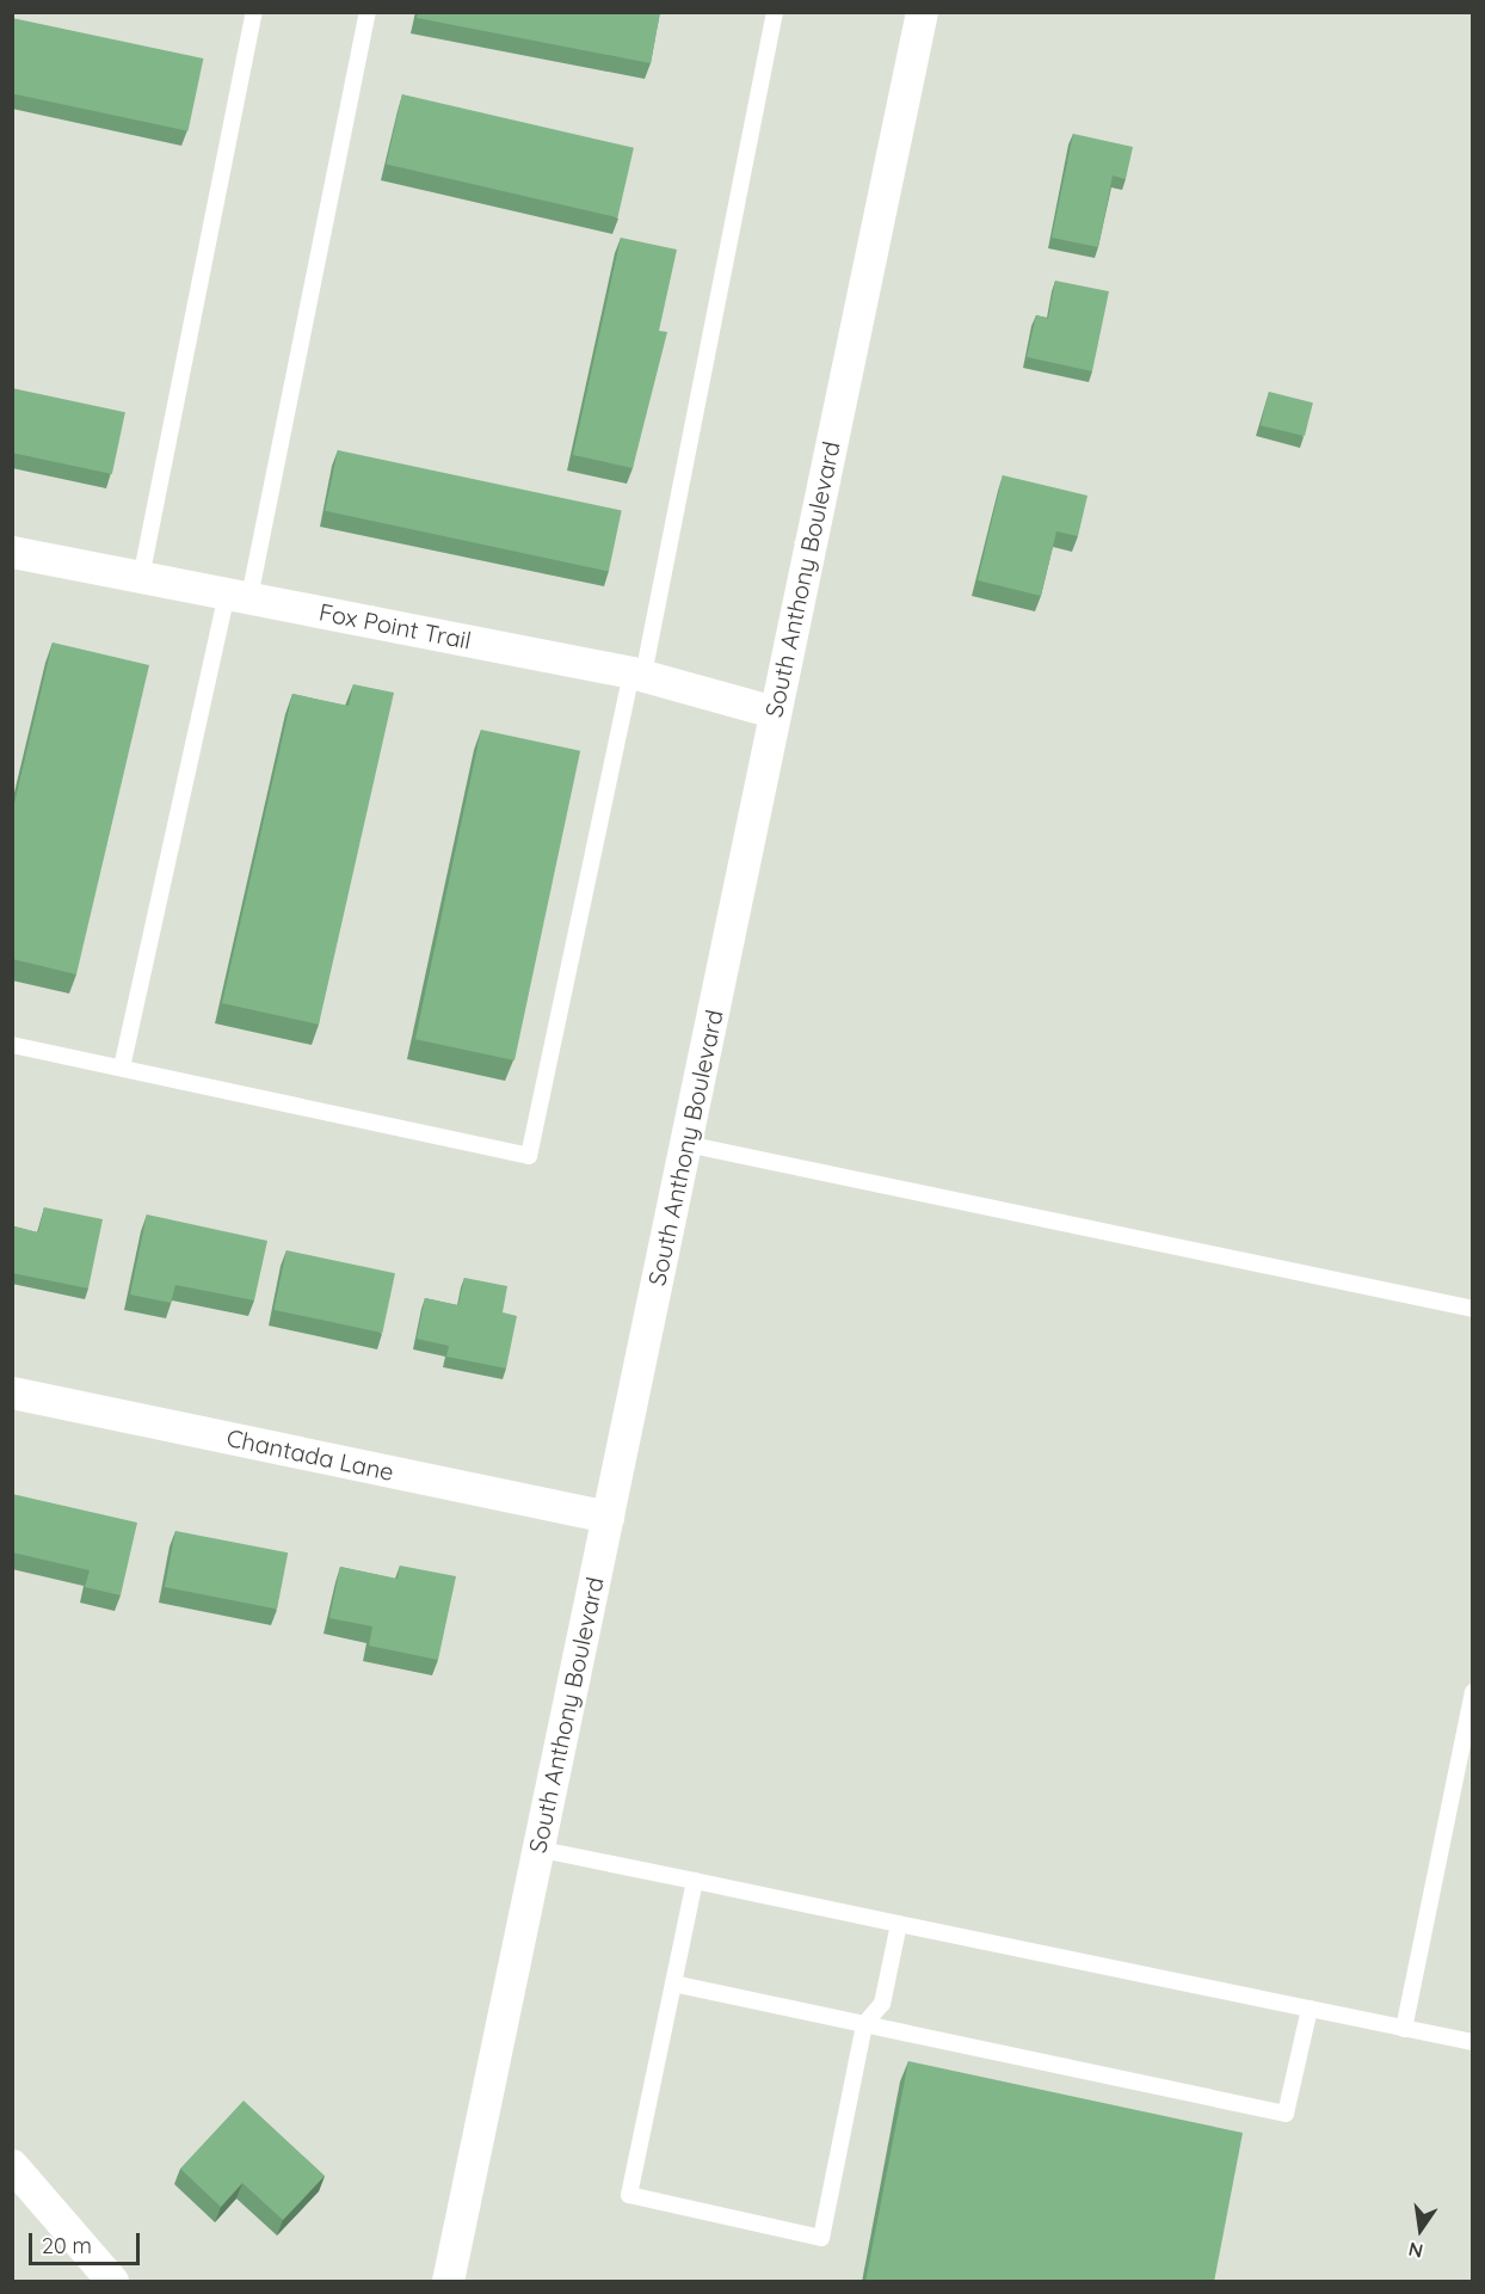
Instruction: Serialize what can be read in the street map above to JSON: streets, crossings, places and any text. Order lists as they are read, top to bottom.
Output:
{
  "streets": {
    "street": ["South Anthony Boulevard", "Fox Point Trail", "Chantada Lane"]
  },
  "crossings": [
    ["South Anthony Boulevard", "Fox Point Trail"],
    ["South Anthony Boulevard", "Chantada Lane"]
  ],
  "scale_bar": "20 m",
  "north": "bottom"
}
